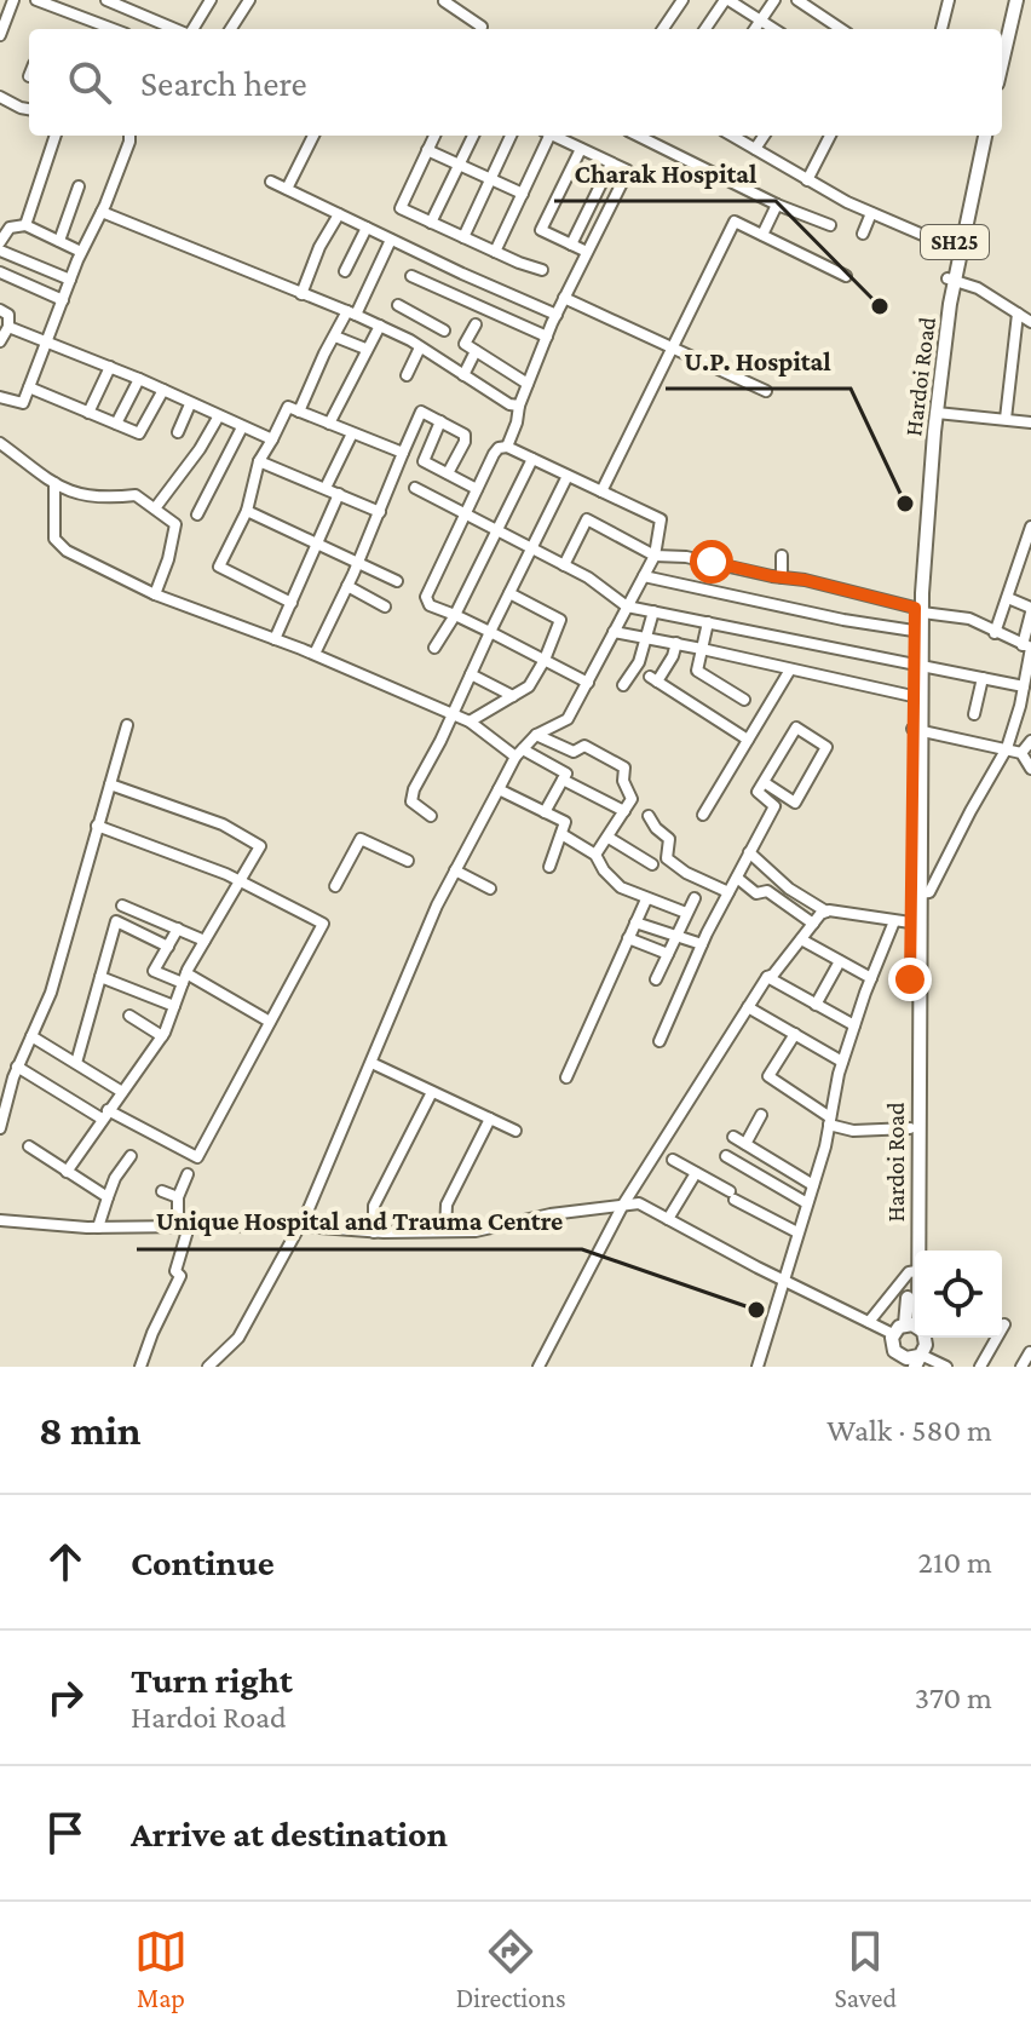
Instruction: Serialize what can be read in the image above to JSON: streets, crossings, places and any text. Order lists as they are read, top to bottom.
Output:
{
  "streets": {
    "main road": ["SH25", "Hardoi Road"]
  },
  "crossings": [
    ["SH25", "Hardoi Road"]
  ],
  "places": ["Charak Hospital", "U.P. Hospital", "Unique Hospital and Trauma Centre"],
  "page": {
    "search": "Search here",
    "heading": ["8 min", "Walk · 580 m"],
    "list": [
      ["Continue", "210 m"],
      ["Turn right", "Hardoi Road", "370 m"],
      "Arrive at destination"
    ],
    "nav": ["Map", "Directions", "Saved"]
  }
}
